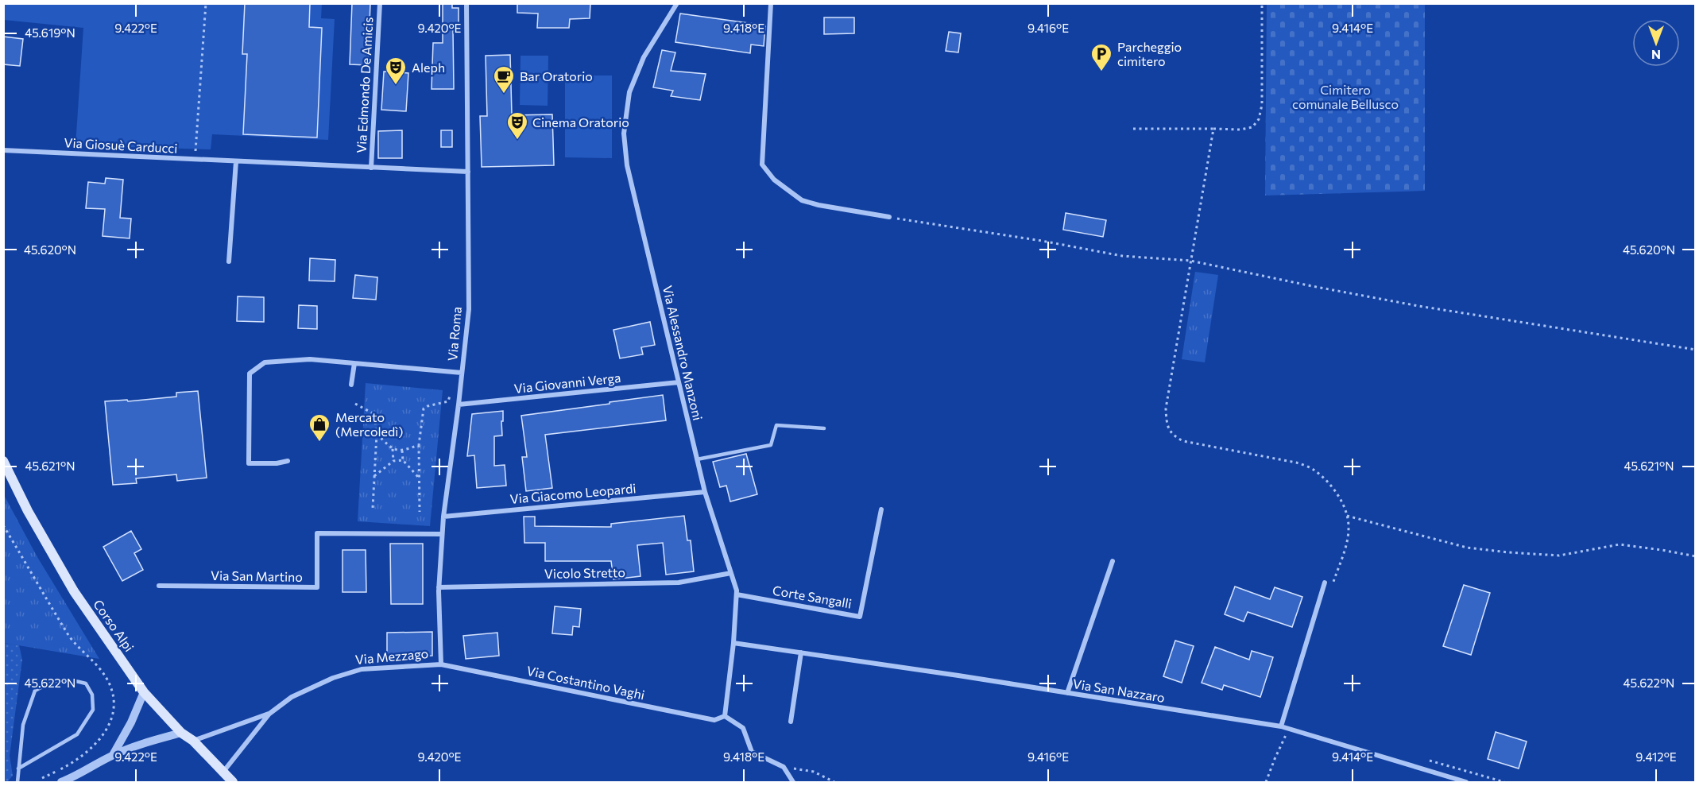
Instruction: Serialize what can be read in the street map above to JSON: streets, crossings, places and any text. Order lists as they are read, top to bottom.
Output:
{
  "streets": {
    "main road": ["Corso Alpi"],
    "street": [
      "Via Edmondo De Amicis",
      "Via Giosuè Carducci",
      "Via Roma",
      "Via Alessandro Manzoni",
      "Via Giovanni Verga",
      "Via Giacomo Leopardi",
      "Vicolo Stretto",
      "Via San Martino",
      "Corte Sangalli",
      "Via Mezzago",
      "Via Costantino Vaghi",
      "Via San Nazzaro"
    ]
  },
  "crossings": [
    ["Via Edmondo De Amicis", "Via Giosuè Carducci"],
    ["Via Giosuè Carducci", "Via Roma"],
    ["Via Roma", "Via Giovanni Verga"],
    ["Via Roma", "Via Giacomo Leopardi"],
    ["Via Roma", "Vicolo Stretto"],
    ["Via Roma", "Via San Martino"],
    ["Via Roma", "Via Mezzago"],
    ["Via Roma", "Via Costantino Vaghi"],
    ["Via Alessandro Manzoni", "Via Giovanni Verga"],
    ["Via Alessandro Manzoni", "Via Giacomo Leopardi"],
    ["Via Alessandro Manzoni", "Vicolo Stretto"],
    ["Via Alessandro Manzoni", "Corte Sangalli"],
    ["Via Alessandro Manzoni", "Via Costantino Vaghi"],
    ["Via Alessandro Manzoni", "Via San Nazzaro"],
    ["Corso Alpi", "Via Mezzago"],
    ["Via Mezzago", "Via Costantino Vaghi"]
  ],
  "parks": ["Cimitero comunale Bellusco"],
  "places": {
    "parking": ["Parcheggio cimitero"],
    "theatre": ["Aleph", "Cinema Oratorio"],
    "cafe": ["Bar Oratorio"],
    "shop": ["Mercato (Mercoledì)"]
  },
  "north": "bottom",
  "coordinates": [
    "9.422°E",
    "9.420°E",
    "9.418°E",
    "9.416°E",
    "9.414°E",
    "45.619°N",
    "45.620°N",
    "45.621°N",
    "45.622°N",
    "9.412°E"
  ]
}
